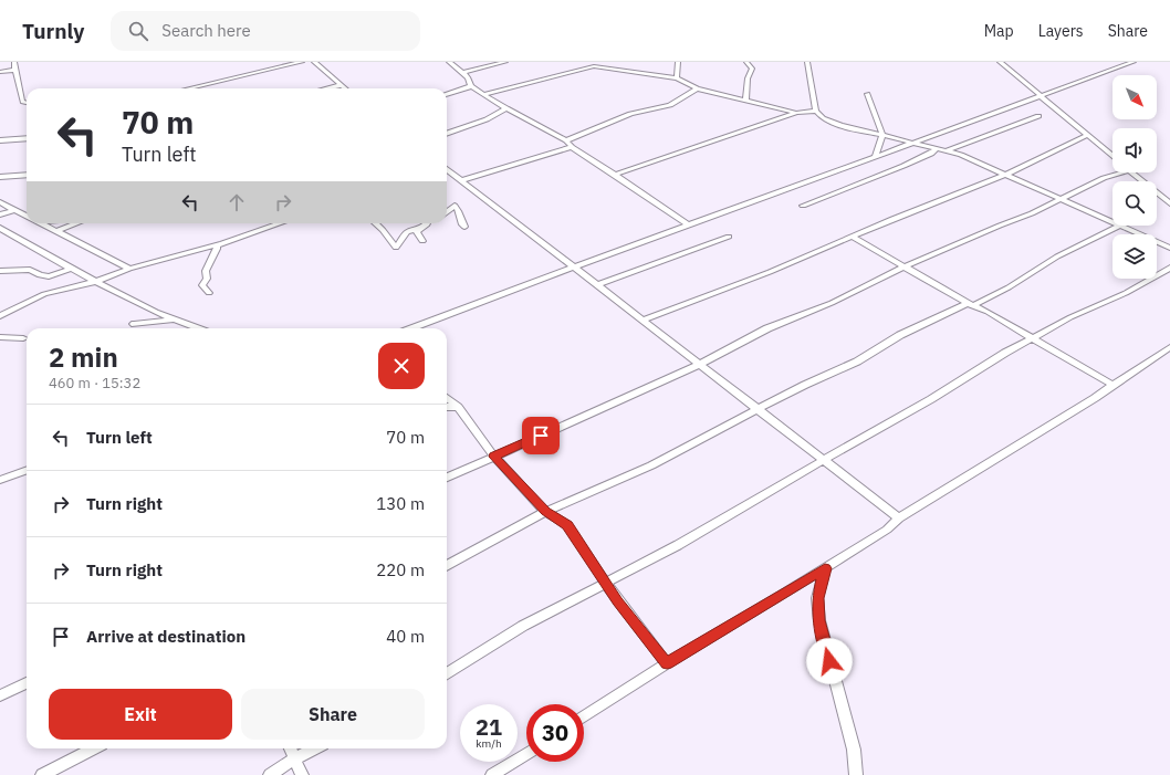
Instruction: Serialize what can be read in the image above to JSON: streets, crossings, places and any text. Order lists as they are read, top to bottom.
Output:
{
  "north": "bottom right",
  "page": {
    "header": "Turnly",
    "search": "Search here",
    "nav": ["Map", "Layers", "Share"],
    "turn": ["70 m", "Turn left"],
    "heading": ["2 min", "460 m · 15:32"],
    "list": [
      {
        "name": "Turn left",
        "value": "70 m"
      },
      {
        "name": "Turn right",
        "value": "130 m"
      },
      {
        "name": "Turn right",
        "value": "220 m"
      },
      {
        "name": "Arrive at destination",
        "value": "40 m"
      }
    ],
    "buttons": ["Exit", "Share"],
    "speed": "21 km/h",
    "limit": "30"
  }
}
